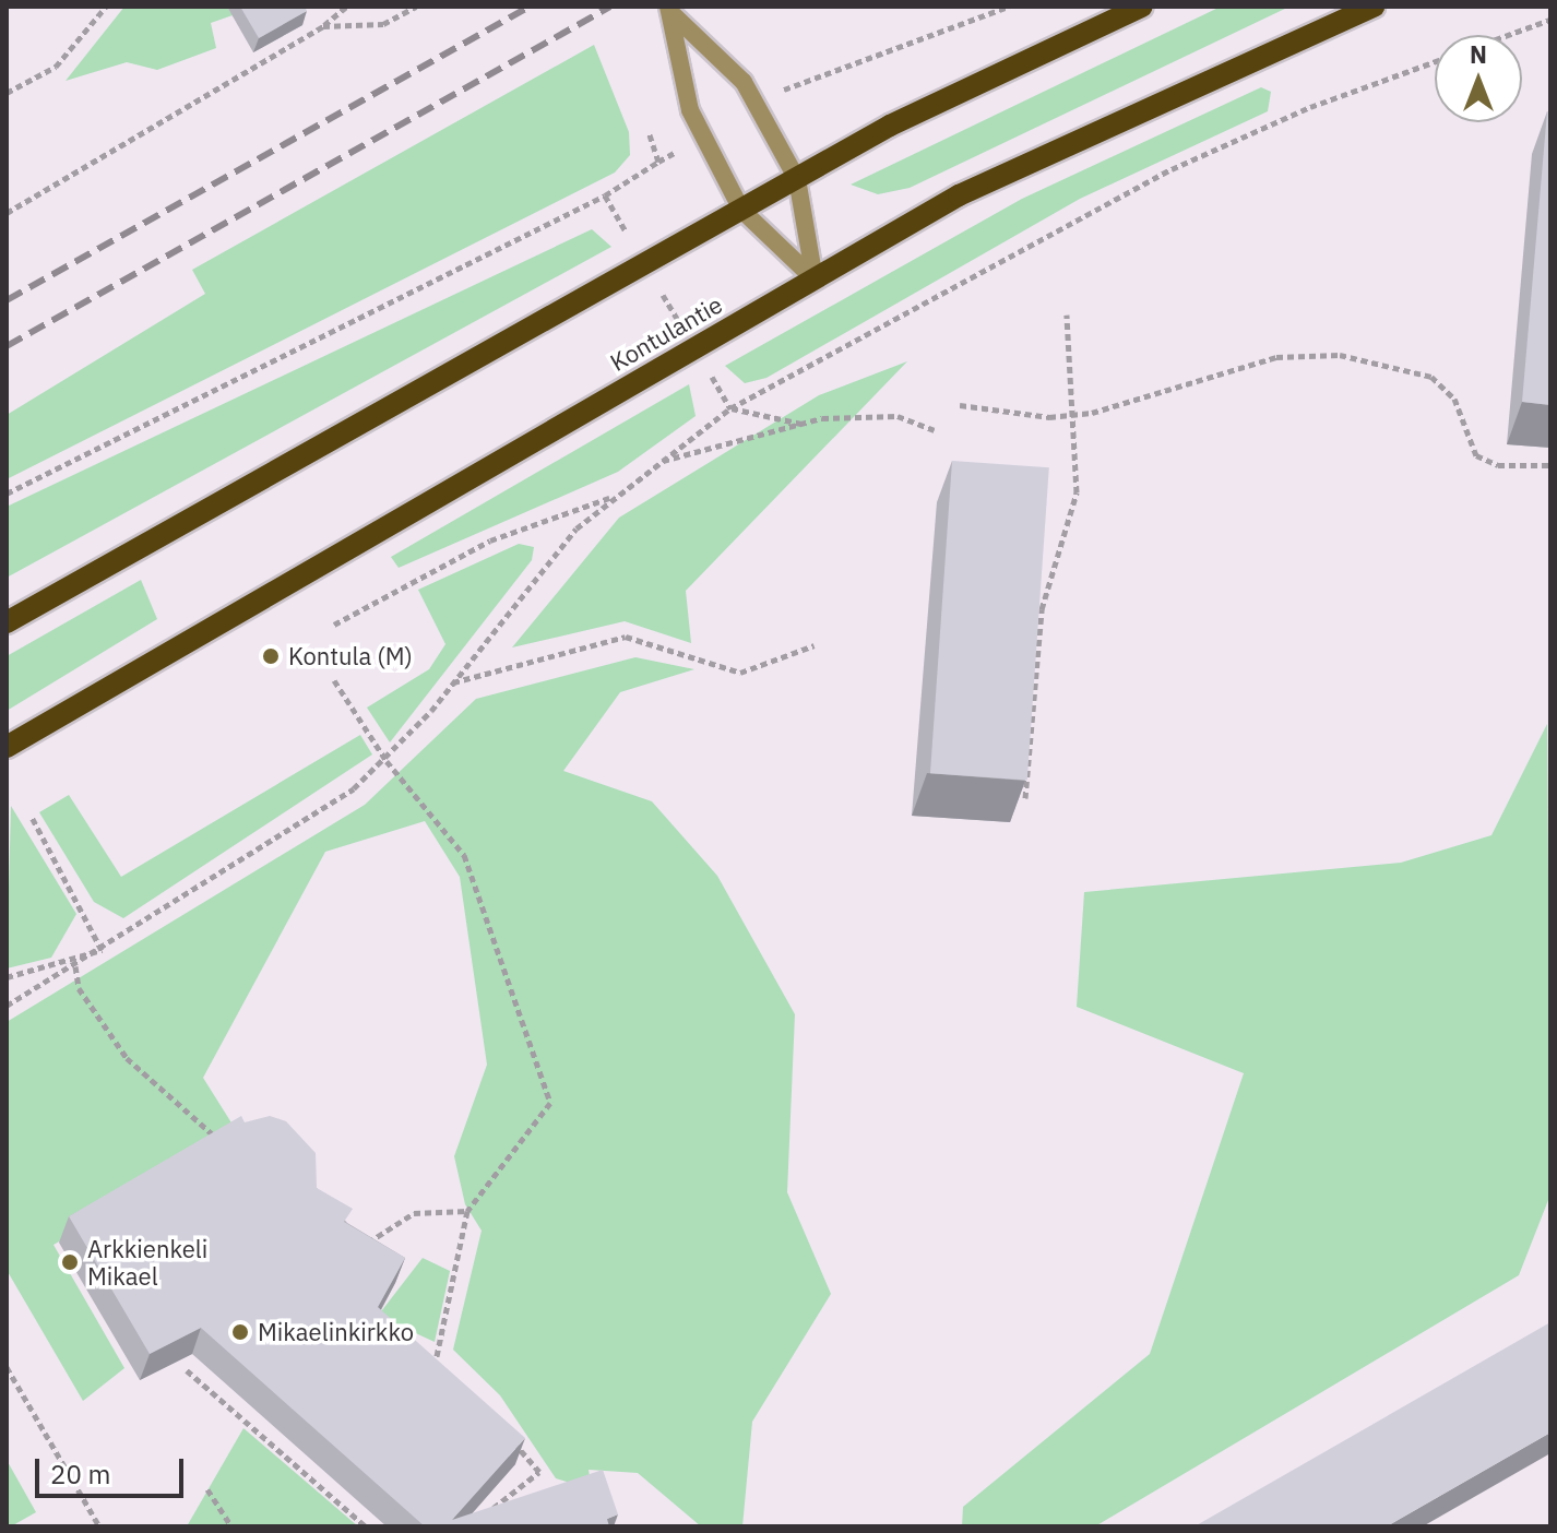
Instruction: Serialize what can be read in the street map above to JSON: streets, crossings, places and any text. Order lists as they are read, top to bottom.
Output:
{
  "streets": {
    "main road": ["Kontulantie"]
  },
  "places": ["Kontula (M)", "Arkkienkeli Mikael", "Mikaelinkirkko"],
  "scale_bar": "20 m",
  "north": "top"
}
